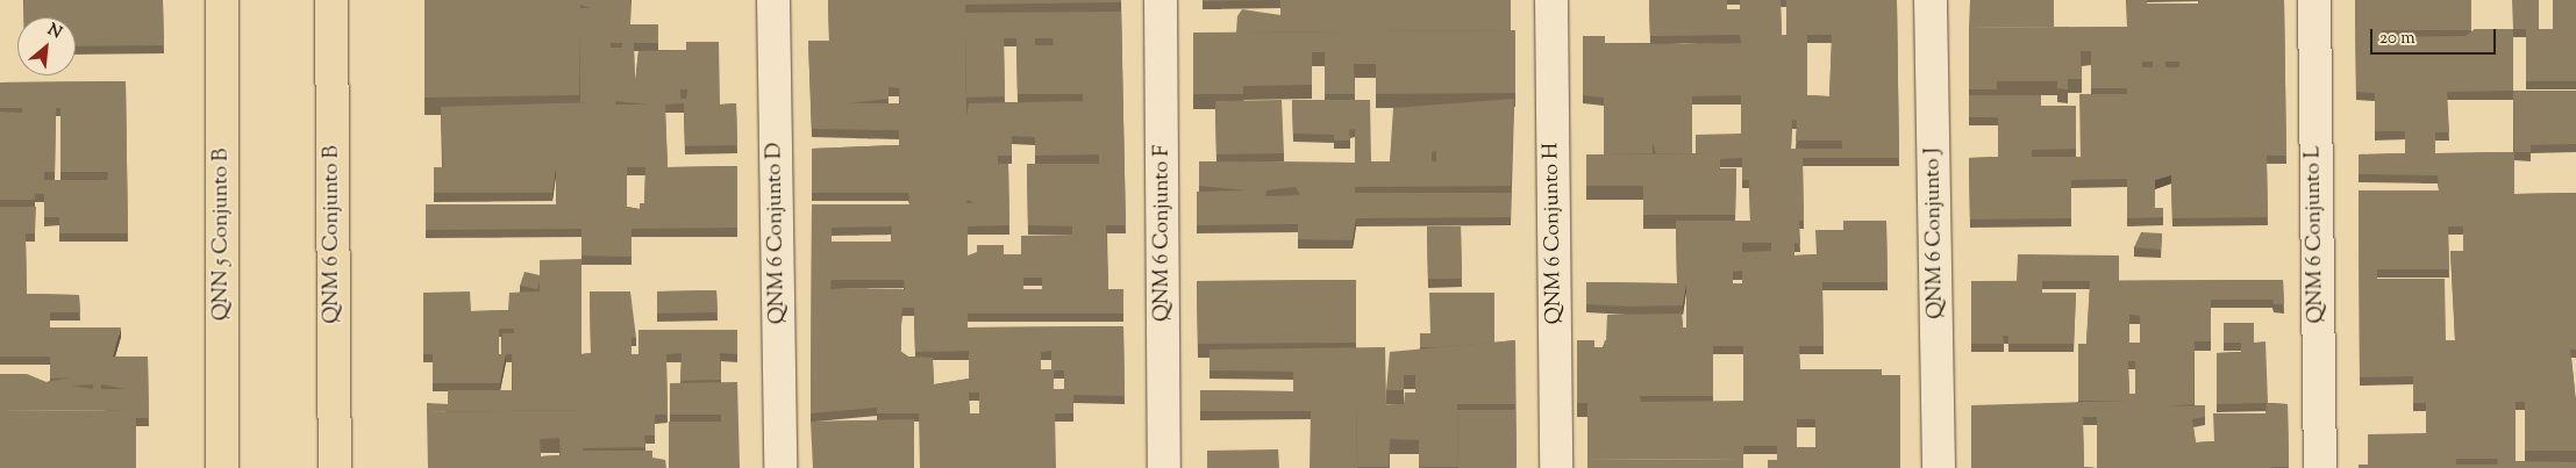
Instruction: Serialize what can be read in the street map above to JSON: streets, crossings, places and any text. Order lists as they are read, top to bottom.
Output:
{
  "streets": {
    "main road": ["QNN 5 Conjunto B", "QNM 6 Conjunto B"],
    "street": [
      "QNM 6 Conjunto D",
      "QNM 6 Conjunto F",
      "QNM 6 Conjunto H",
      "QNM 6 Conjunto J",
      "QNM 6 Conjunto L"
    ]
  },
  "scale_bar": "20 m",
  "north": "top right"
}
